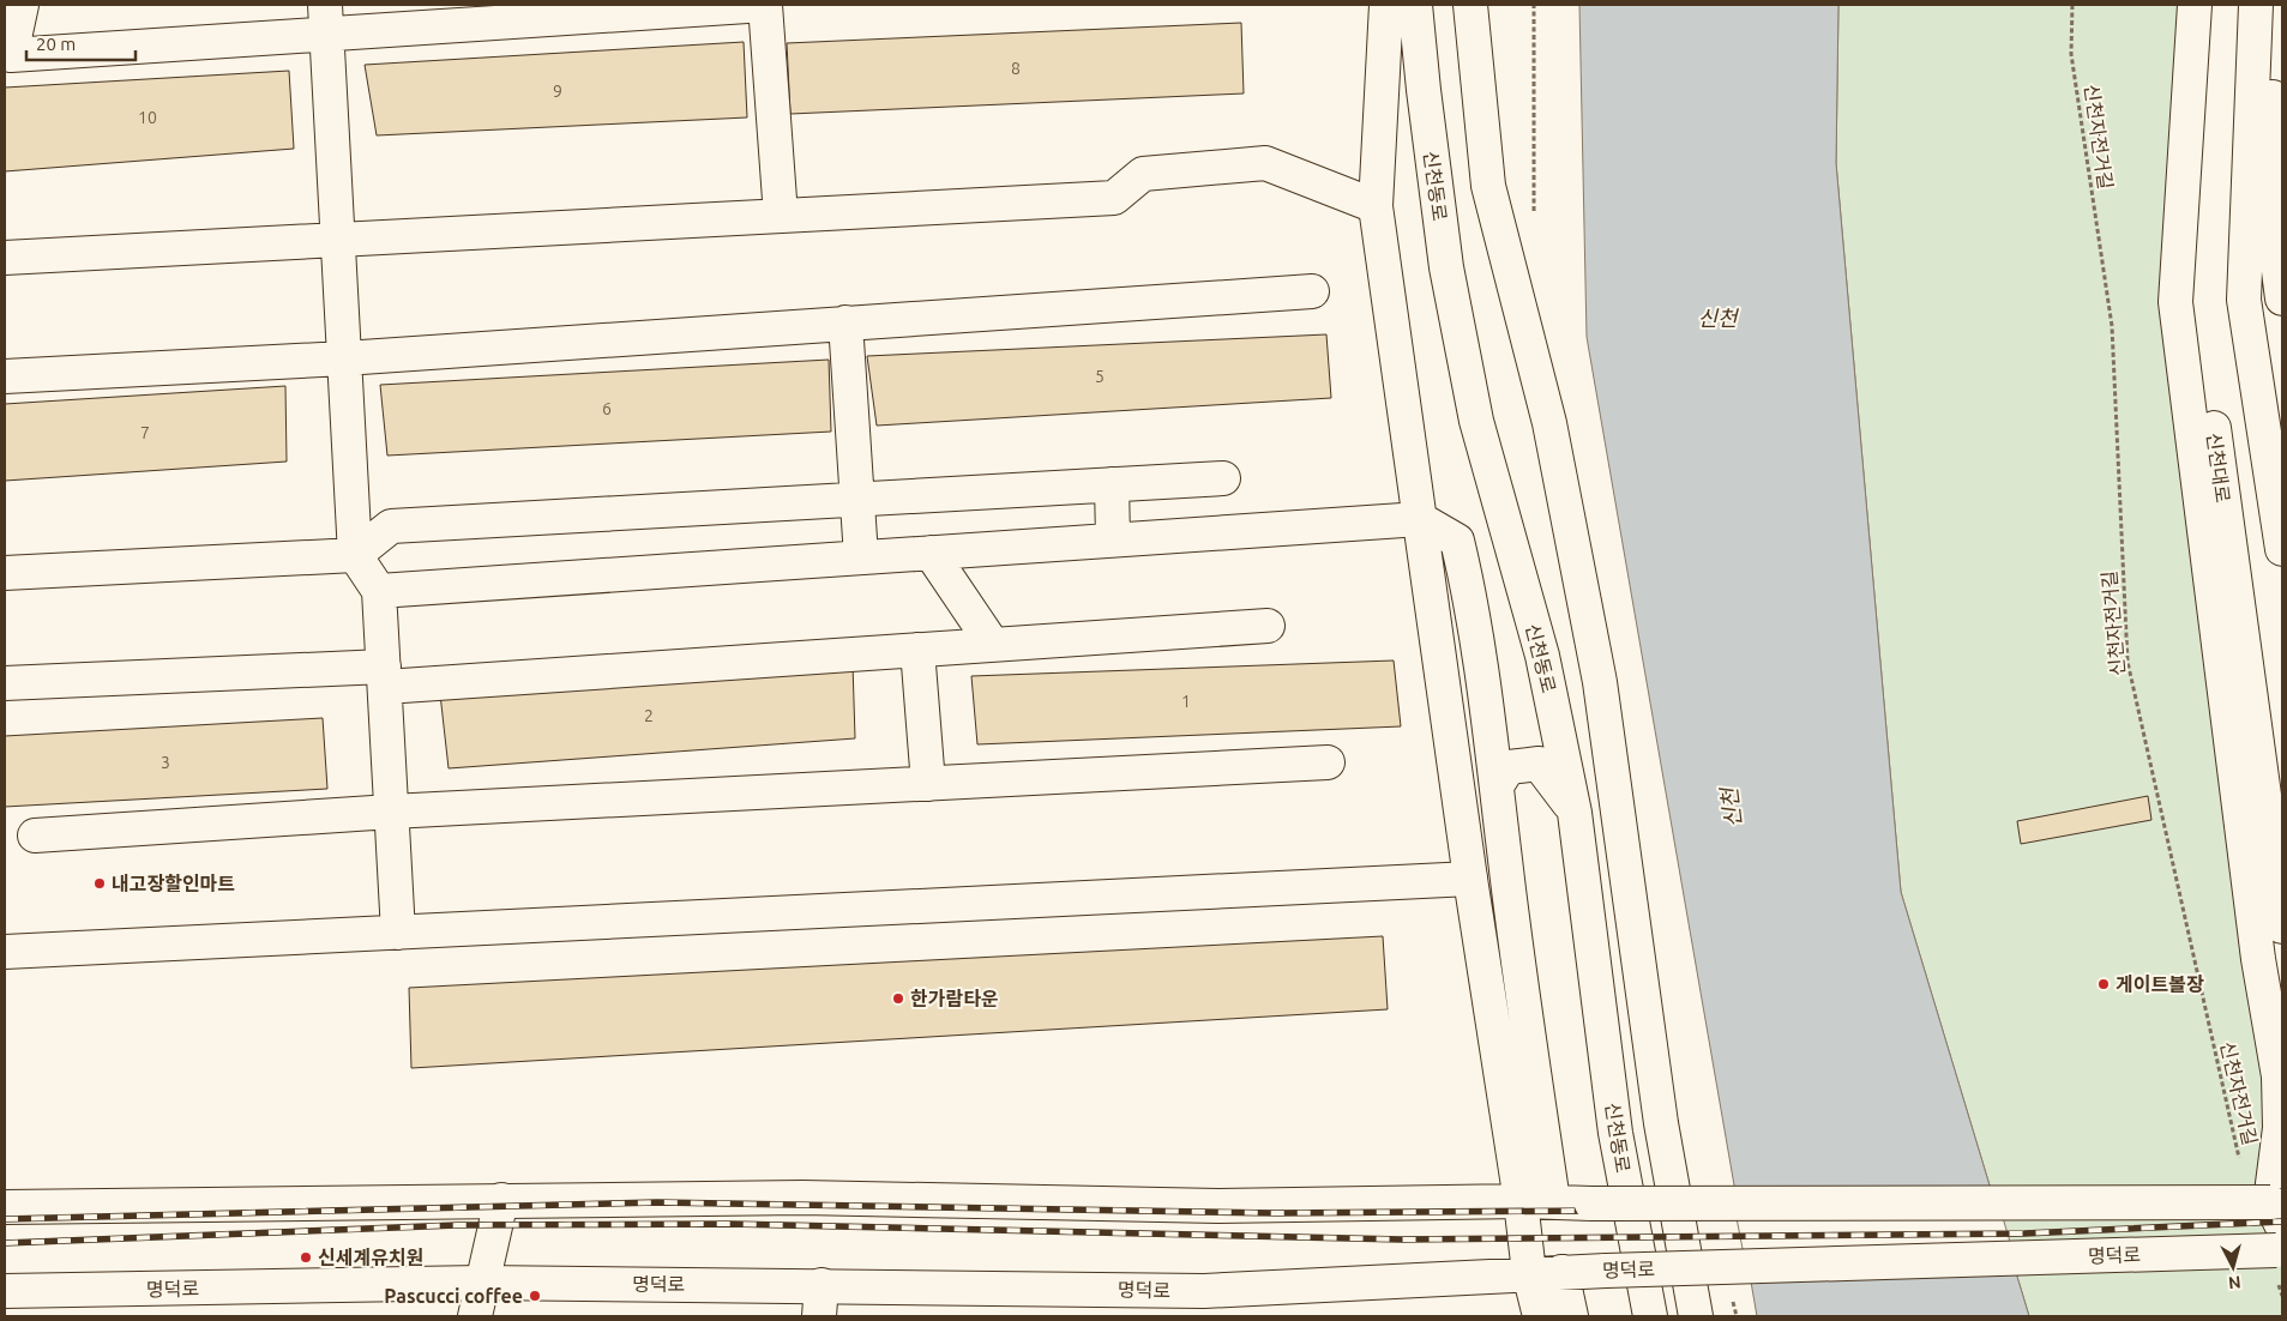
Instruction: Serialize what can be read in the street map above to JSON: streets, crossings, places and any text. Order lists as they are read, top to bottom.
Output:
{
  "streets": {
    "main road": ["신천동로", "신천대로", "명덕로"],
    "path": ["신천자전거길"]
  },
  "water": ["신천"],
  "places": [
    "내고장할인마트",
    "게이트볼장",
    "한가람타운",
    "신세계유치원",
    "Pascucci coffee"
  ],
  "house_numbers": [
    "8",
    "9",
    "10",
    "5",
    "6",
    "7",
    "1",
    "2",
    "3"
  ],
  "scale_bar": "20 m",
  "north": "bottom"
}
